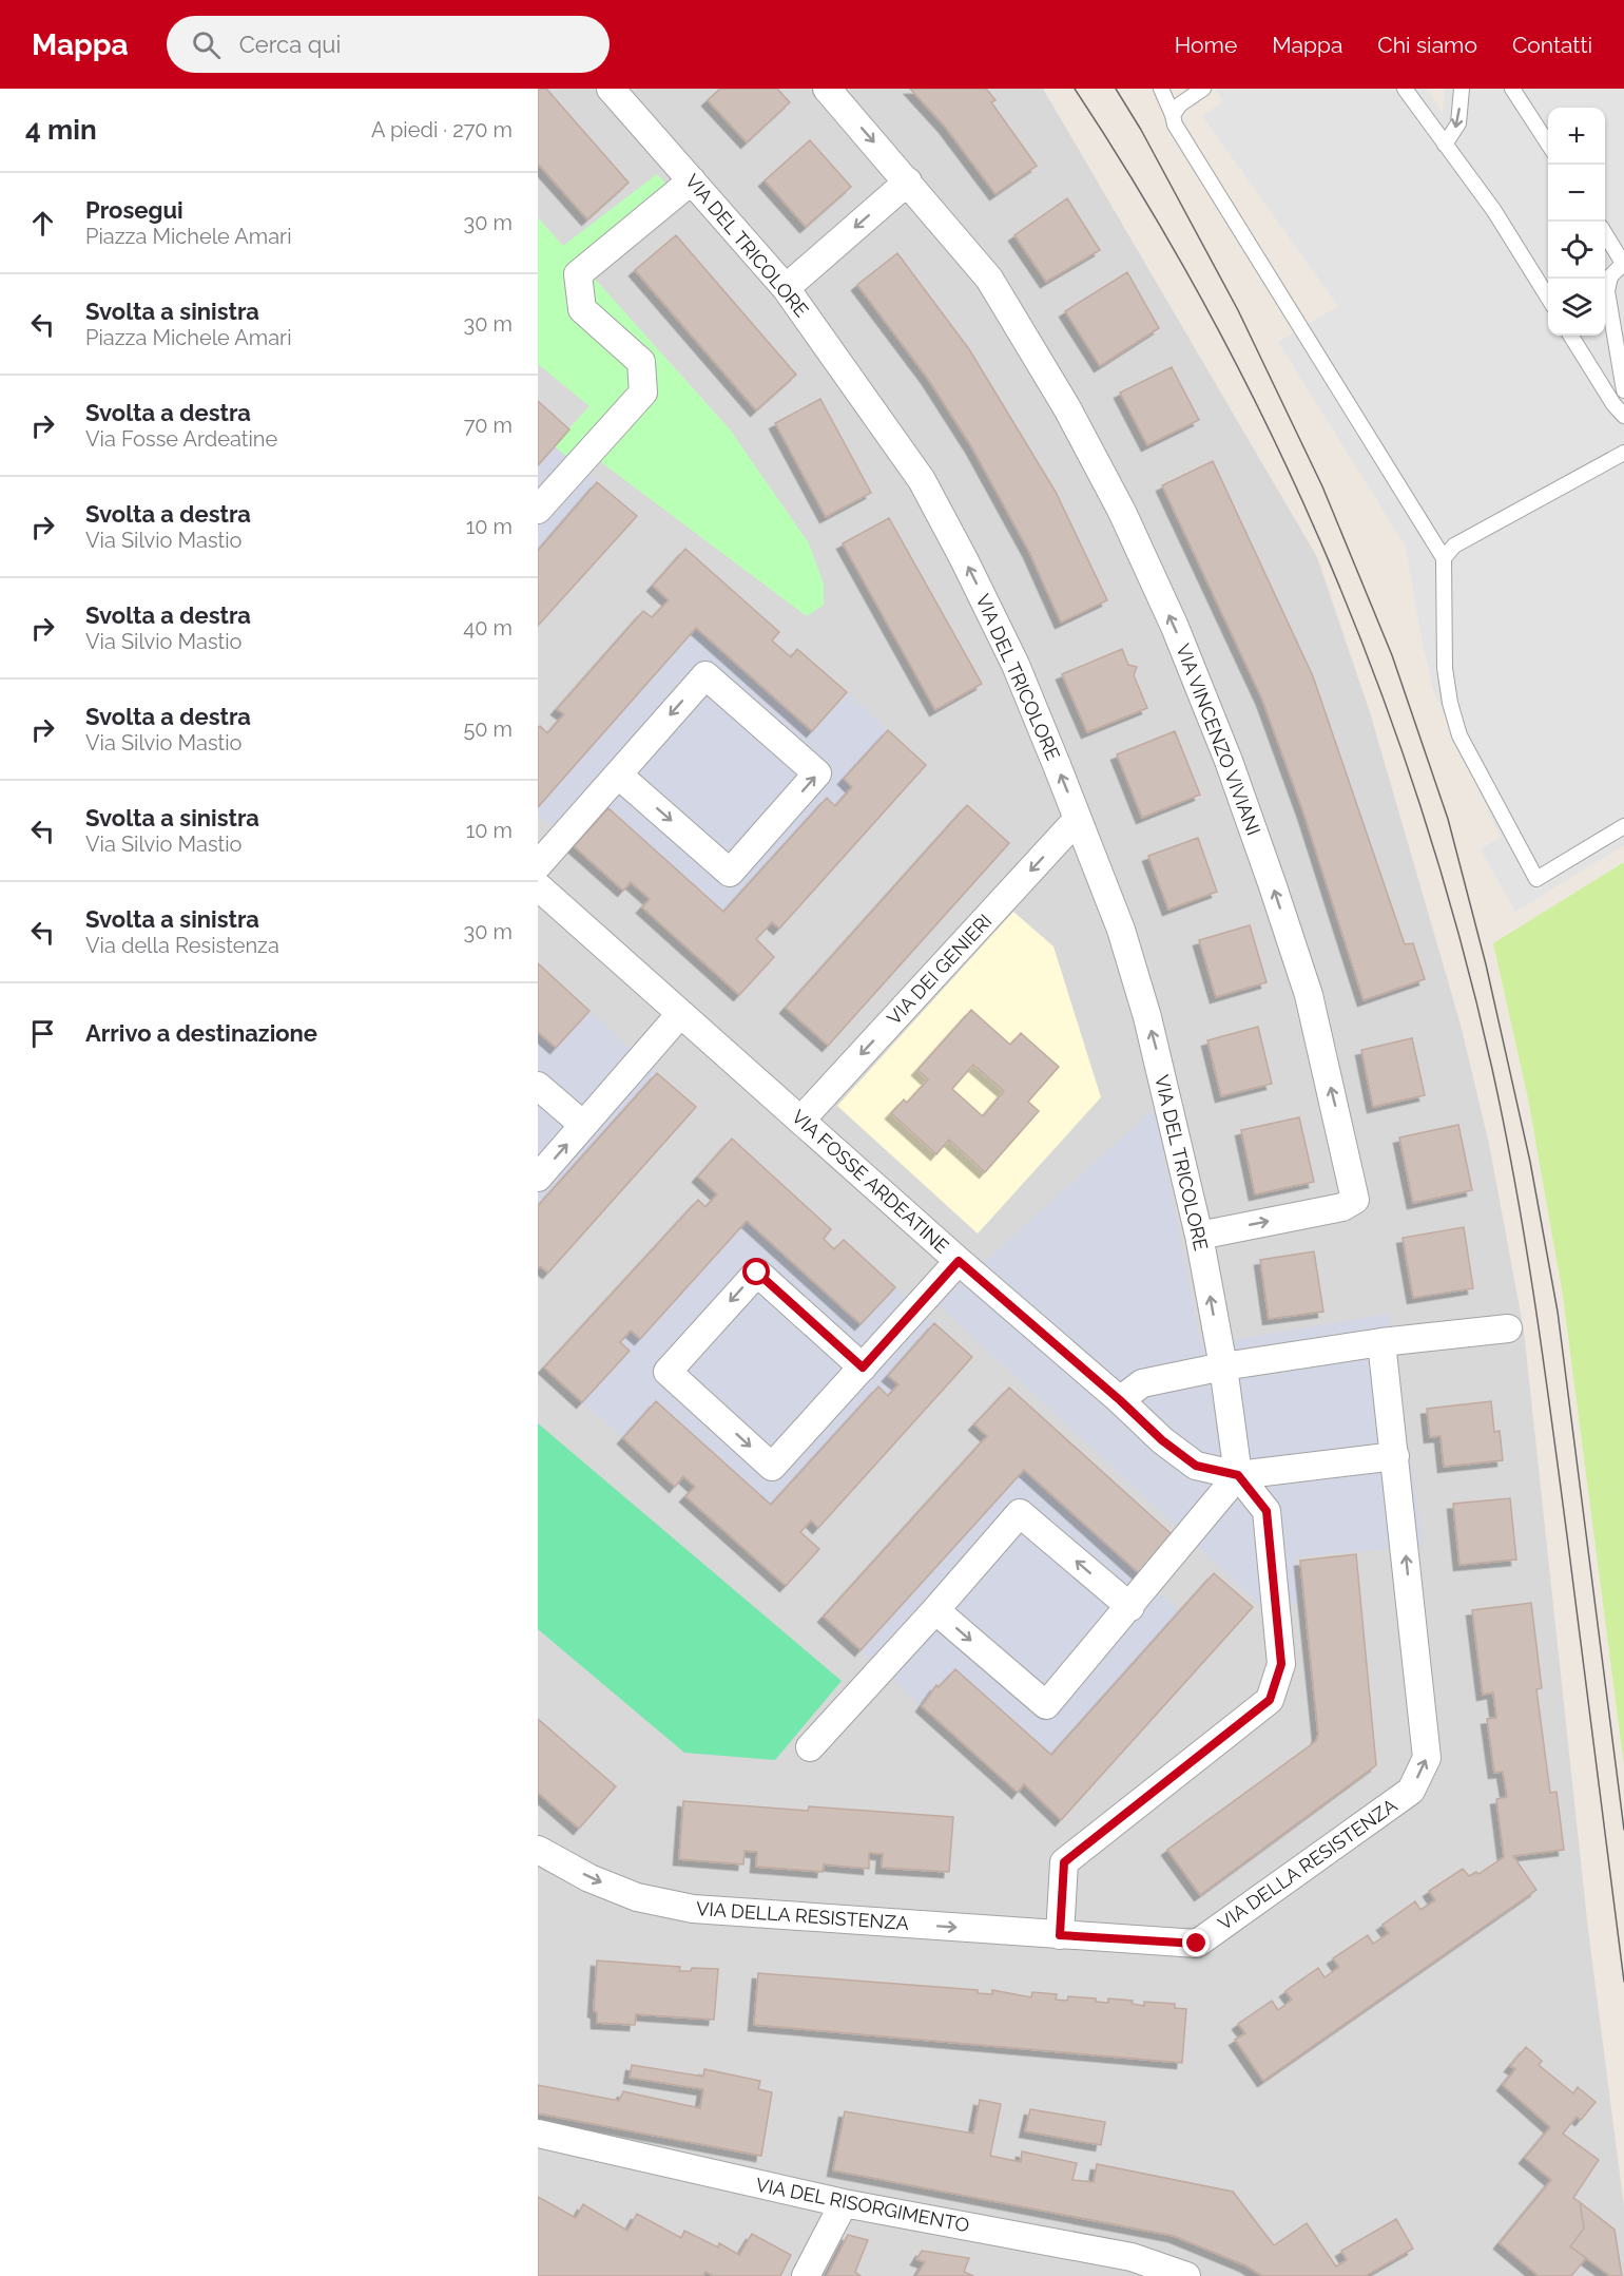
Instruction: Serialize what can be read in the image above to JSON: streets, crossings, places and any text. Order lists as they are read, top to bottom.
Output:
{
  "streets": {
    "street": [
      "VIA DEL TRICOLORE",
      "VIA VINCENZO VIVIANI",
      "VIA DEI GENIERI",
      "VIA FOSSE ARDEATINE",
      "VIA DELLA RESISTENZA",
      "VIA DEL RISORGIMENTO"
    ]
  },
  "crossings": [
    ["VIA DEL TRICOLORE", "VIA VINCENZO VIVIANI"],
    ["VIA DEL TRICOLORE", "VIA DEI GENIERI"],
    ["VIA DEI GENIERI", "VIA FOSSE ARDEATINE"],
    ["VIA FOSSE ARDEATINE", "VIA DELLA RESISTENZA"]
  ],
  "one_way": ["VIA DEL TRICOLORE", "VIA DEI GENIERI"],
  "page": {
    "header": "Mappa",
    "search": "Cerca qui",
    "nav": [
      "Home",
      "Mappa",
      "Chi siamo",
      "Contatti"
    ],
    "heading": ["4 min", "A piedi · 270 m"],
    "map_buttons": ["+", "−"],
    "list": [
      ["Prosegui", "Piazza Michele Amari", "30 m"],
      ["Svolta a sinistra", "Piazza Michele Amari", "30 m"],
      ["Svolta a destra", "Via Fosse Ardeatine", "70 m"],
      ["Svolta a destra", "Via Silvio Mastio", "10 m"],
      ["Svolta a destra", "Via Silvio Mastio", "40 m"],
      ["Svolta a destra", "Via Silvio Mastio", "50 m"],
      ["Svolta a sinistra", "Via Silvio Mastio", "10 m"],
      ["Svolta a sinistra", "Via della Resistenza", "30 m"],
      "Arrivo a destinazione"
    ]
  }
}
